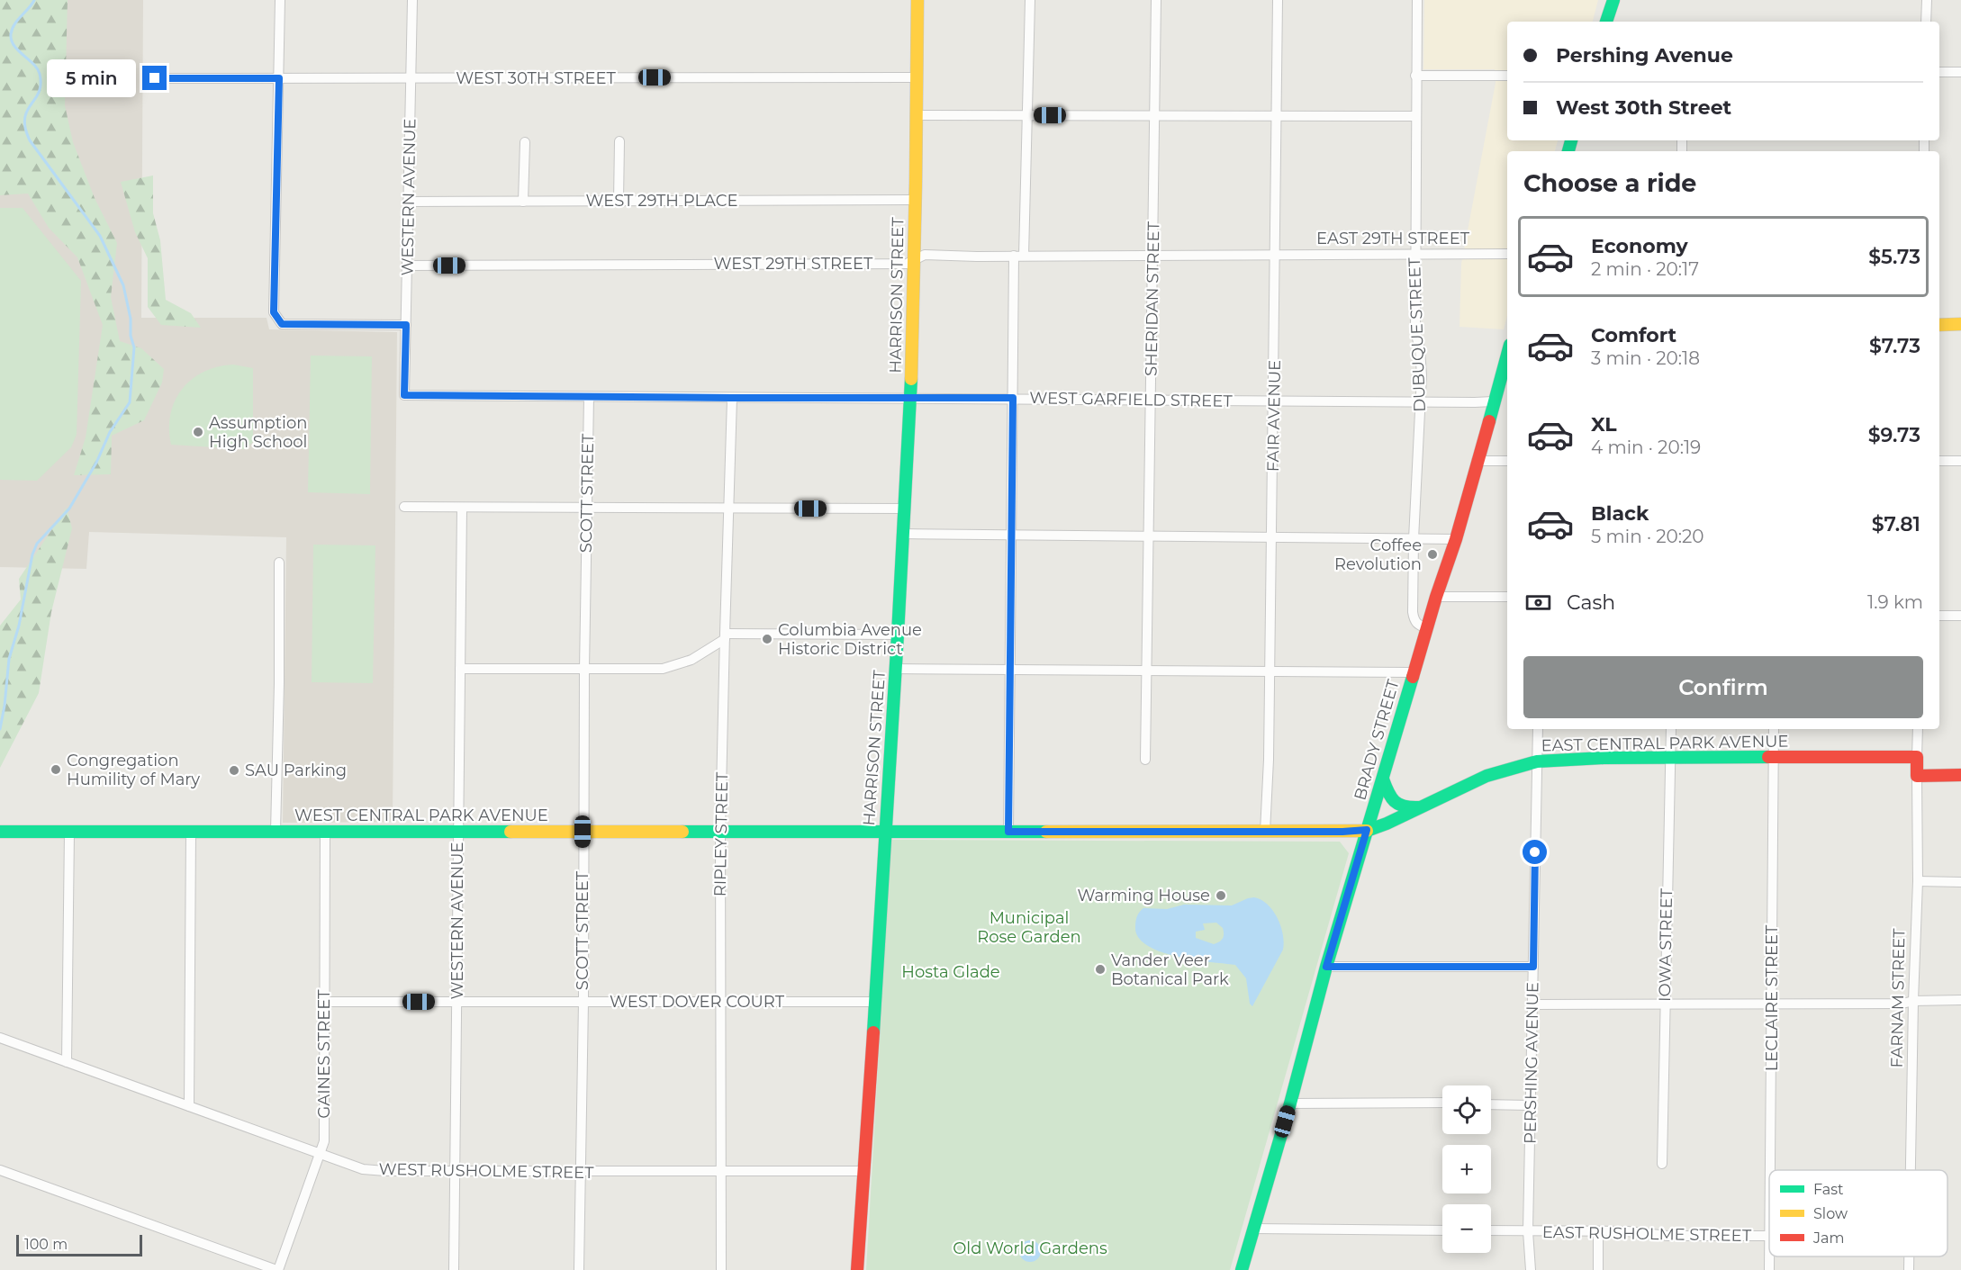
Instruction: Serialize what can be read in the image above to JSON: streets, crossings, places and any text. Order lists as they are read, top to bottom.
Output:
{
  "streets": {
    "main road": [
      "HARRISON STREET",
      "BRADY STREET",
      "EAST CENTRAL PARK AVENUE",
      "WEST CENTRAL PARK AVENUE",
      "FARNAM STREET"
    ],
    "street": [
      "WEST 30TH STREET",
      "WESTERN AVENUE",
      "WEST 29TH PLACE",
      "EAST 29TH STREET",
      "WEST 29TH STREET",
      "SHERIDAN STREET",
      "DUBUQUE STREET",
      "WEST GARFIELD STREET",
      "FAIR AVENUE",
      "SCOTT STREET",
      "RIPLEY STREET",
      "IOWA STREET",
      "LECLAIRE STREET",
      "WEST DOVER COURT",
      "GAINES STREET",
      "PERSHING AVENUE",
      "WEST RUSHOLME STREET",
      "EAST RUSHOLME STREET"
    ]
  },
  "crossings": [
    ["WEST 30TH STREET", "WESTERN AVENUE"],
    ["WEST 30TH STREET", "HARRISON STREET"],
    ["WESTERN AVENUE", "WEST 29TH PLACE"],
    ["WESTERN AVENUE", "WEST 29TH STREET"],
    ["WESTERN AVENUE", "WEST GARFIELD STREET"],
    ["WESTERN AVENUE", "WEST CENTRAL PARK AVENUE"],
    ["WESTERN AVENUE", "WEST DOVER COURT"],
    ["WESTERN AVENUE", "WEST RUSHOLME STREET"],
    ["WEST 29TH PLACE", "HARRISON STREET"],
    ["EAST 29TH STREET", "WEST 29TH STREET"],
    ["EAST 29TH STREET", "DUBUQUE STREET"],
    ["EAST 29TH STREET", "FAIR AVENUE"],
    ["WEST 29TH STREET", "HARRISON STREET"],
    ["WEST 29TH STREET", "SHERIDAN STREET"],
    ["WEST 29TH STREET", "FAIR AVENUE"],
    ["HARRISON STREET", "WEST GARFIELD STREET"],
    ["HARRISON STREET", "WEST CENTRAL PARK AVENUE"],
    ["HARRISON STREET", "WEST DOVER COURT"],
    ["HARRISON STREET", "WEST RUSHOLME STREET"],
    ["SHERIDAN STREET", "WEST GARFIELD STREET"],
    ["DUBUQUE STREET", "WEST GARFIELD STREET"],
    ["DUBUQUE STREET", "BRADY STREET"],
    ["WEST GARFIELD STREET", "FAIR AVENUE"],
    ["WEST GARFIELD STREET", "SCOTT STREET"],
    ["WEST GARFIELD STREET", "BRADY STREET"],
    ["WEST GARFIELD STREET", "RIPLEY STREET"],
    ["FAIR AVENUE", "EAST CENTRAL PARK AVENUE"],
    ["FAIR AVENUE", "WEST CENTRAL PARK AVENUE"],
    ["SCOTT STREET", "WEST CENTRAL PARK AVENUE"],
    ["SCOTT STREET", "WEST DOVER COURT"],
    ["SCOTT STREET", "WEST RUSHOLME STREET"],
    ["BRADY STREET", "EAST CENTRAL PARK AVENUE"],
    ["EAST CENTRAL PARK AVENUE", "WEST CENTRAL PARK AVENUE"],
    ["EAST CENTRAL PARK AVENUE", "IOWA STREET"],
    ["EAST CENTRAL PARK AVENUE", "LECLAIRE STREET"],
    ["EAST CENTRAL PARK AVENUE", "FARNAM STREET"],
    ["EAST CENTRAL PARK AVENUE", "PERSHING AVENUE"],
    ["WEST CENTRAL PARK AVENUE", "RIPLEY STREET"],
    ["WEST CENTRAL PARK AVENUE", "GAINES STREET"],
    ["RIPLEY STREET", "WEST DOVER COURT"],
    ["RIPLEY STREET", "WEST RUSHOLME STREET"],
    ["LECLAIRE STREET", "EAST RUSHOLME STREET"],
    ["WEST DOVER COURT", "GAINES STREET"],
    ["GAINES STREET", "WEST RUSHOLME STREET"],
    ["PERSHING AVENUE", "EAST RUSHOLME STREET"]
  ],
  "parks": ["Municipal Rose Garden", "Hosta Glade", "Old World Gardens"],
  "places": [
    "Assumption High School",
    "Coffee Revolution",
    "Columbia Avenue Historic District",
    "Congregation Humility of Mary",
    "SAU Parking",
    "Warming House",
    "Vander Veer Botanical Park"
  ],
  "legend": ["Fast", "Slow", "Jam"],
  "scale_bar": "100 m",
  "page": {
    "banner": ["Pershing Avenue", "West 30th Street"],
    "bubble": "5 min",
    "heading": "Choose a ride",
    "list": [
      {
        "name": "Economy",
        "note": "2 min · 20:17",
        "value": "$5.73"
      },
      {
        "name": "Comfort",
        "note": "3 min · 20:18",
        "value": "$7.73"
      },
      {
        "name": "XL",
        "note": "4 min · 20:19",
        "value": "$9.73"
      },
      {
        "name": "Black",
        "note": "5 min · 20:20",
        "value": "$7.81"
      }
    ],
    "pay": ["Cash", "1.9 km"],
    "buttons": "Confirm",
    "map_buttons": ["+", "−"],
    "scale": "100 m"
  }
}
